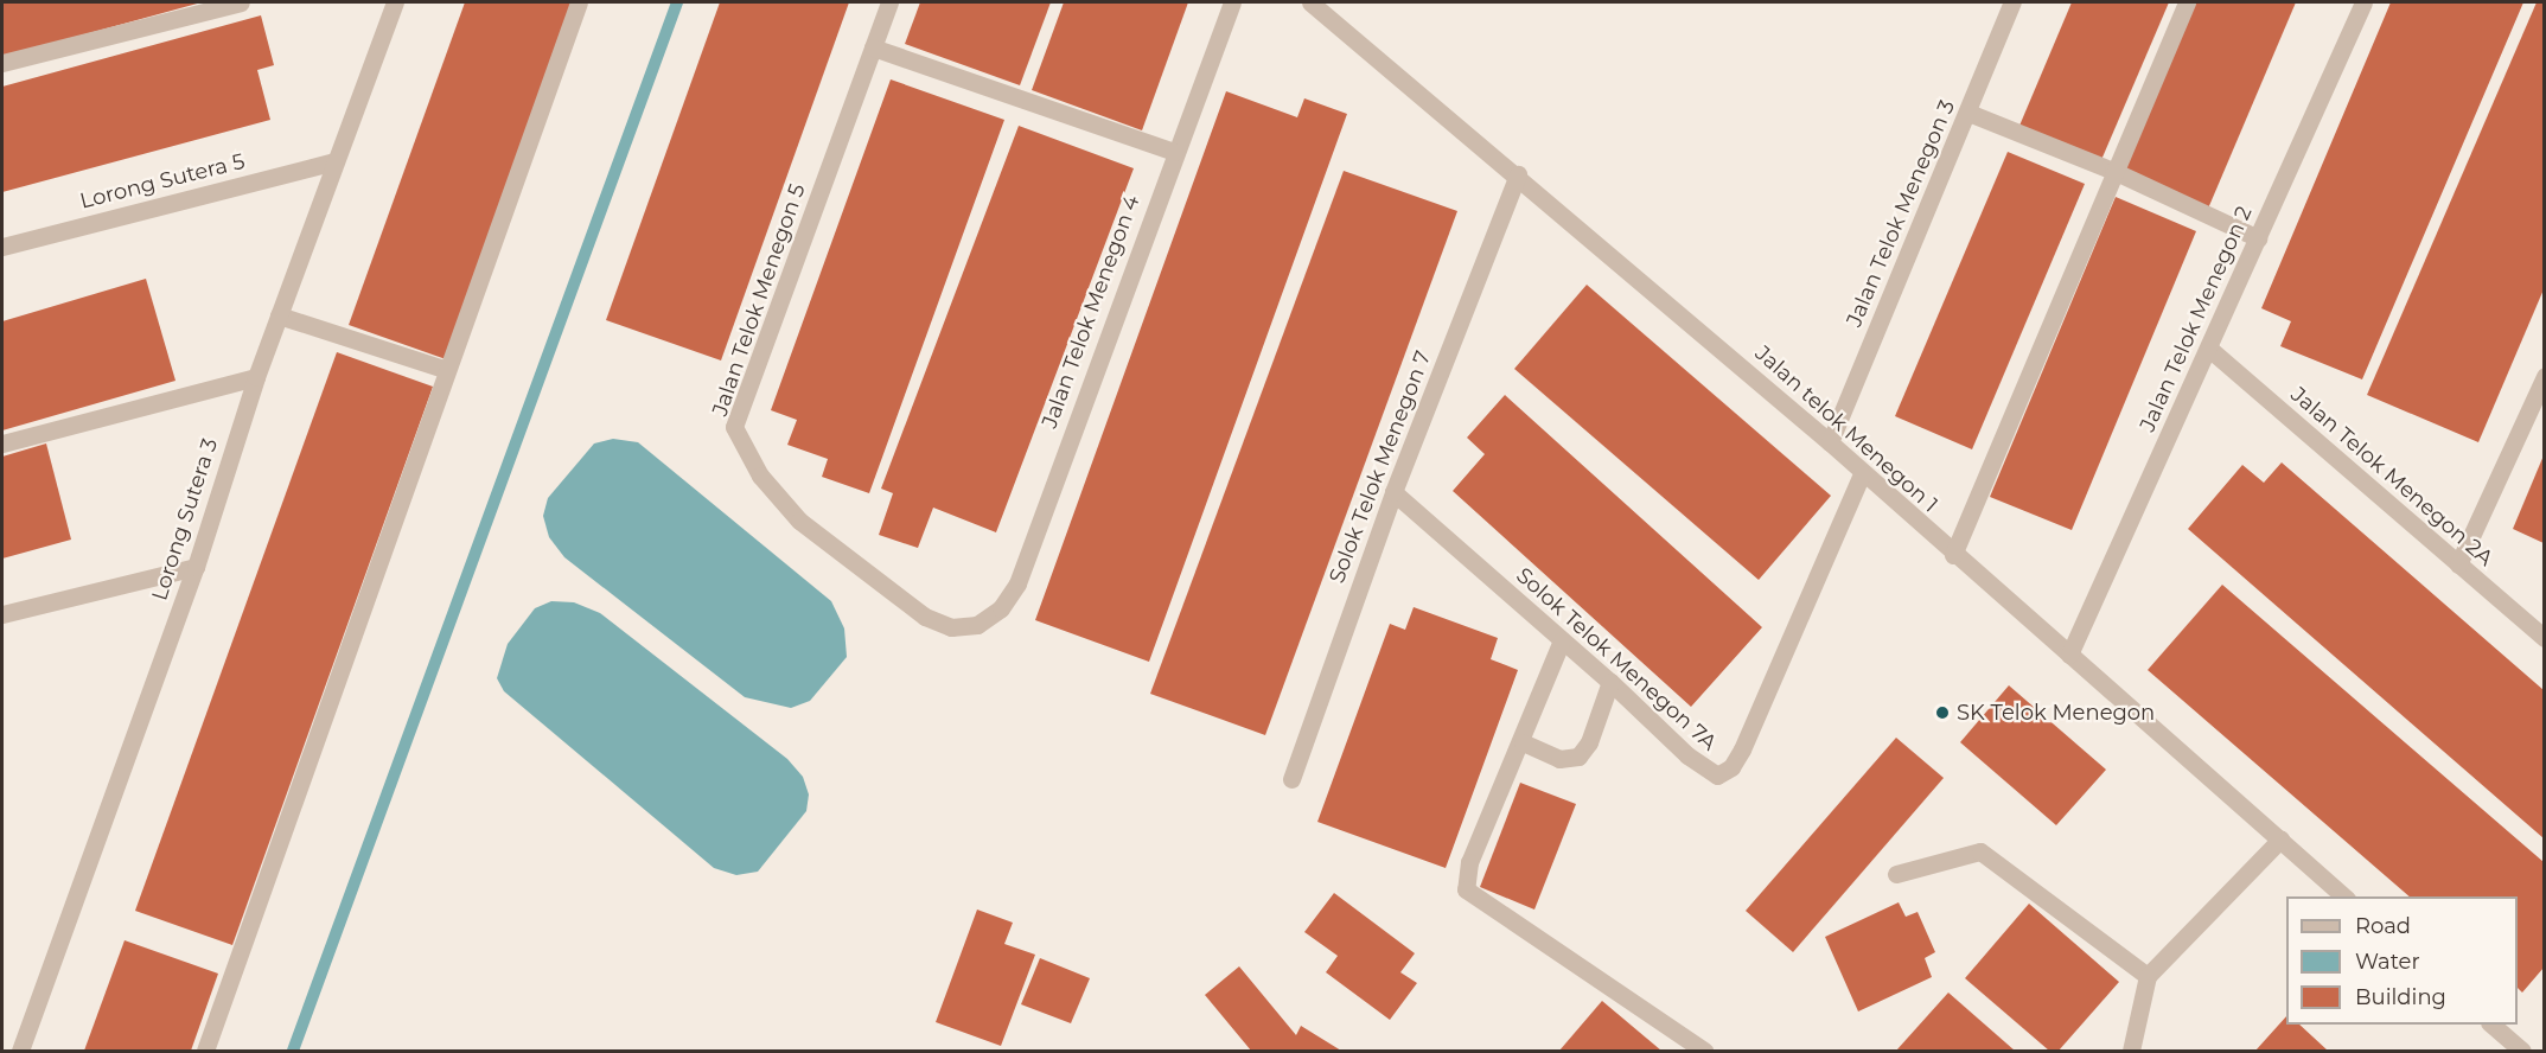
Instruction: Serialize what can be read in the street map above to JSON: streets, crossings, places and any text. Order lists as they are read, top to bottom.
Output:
{
  "streets": {
    "street": [
      "Lorong Sutera 5",
      "Jalan Telok Menegon 3",
      "Jalan Telok Menegon 5",
      "Jalan Telok Menegon 4",
      "Jalan Telok Menegon 2",
      "Jalan telok Menegon 1",
      "Solok Telok Menegon 7",
      "Jalan Telok Menegon 2A",
      "Lorong Sutera 3",
      "Solok Telok Menegon 7A"
    ]
  },
  "crossings": [
    ["Lorong Sutera 5", "Lorong Sutera 3"],
    ["Jalan Telok Menegon 3", "Jalan telok Menegon 1"],
    ["Jalan Telok Menegon 5", "Jalan Telok Menegon 4"],
    ["Jalan Telok Menegon 2", "Jalan telok Menegon 1"],
    ["Jalan Telok Menegon 2", "Jalan Telok Menegon 2A"],
    ["Jalan telok Menegon 1", "Solok Telok Menegon 7"],
    ["Jalan telok Menegon 1", "Solok Telok Menegon 7A"],
    ["Solok Telok Menegon 7", "Solok Telok Menegon 7A"]
  ],
  "places": ["SK Telok Menegon"],
  "legend": ["Road", "Water", "Building"]
}
